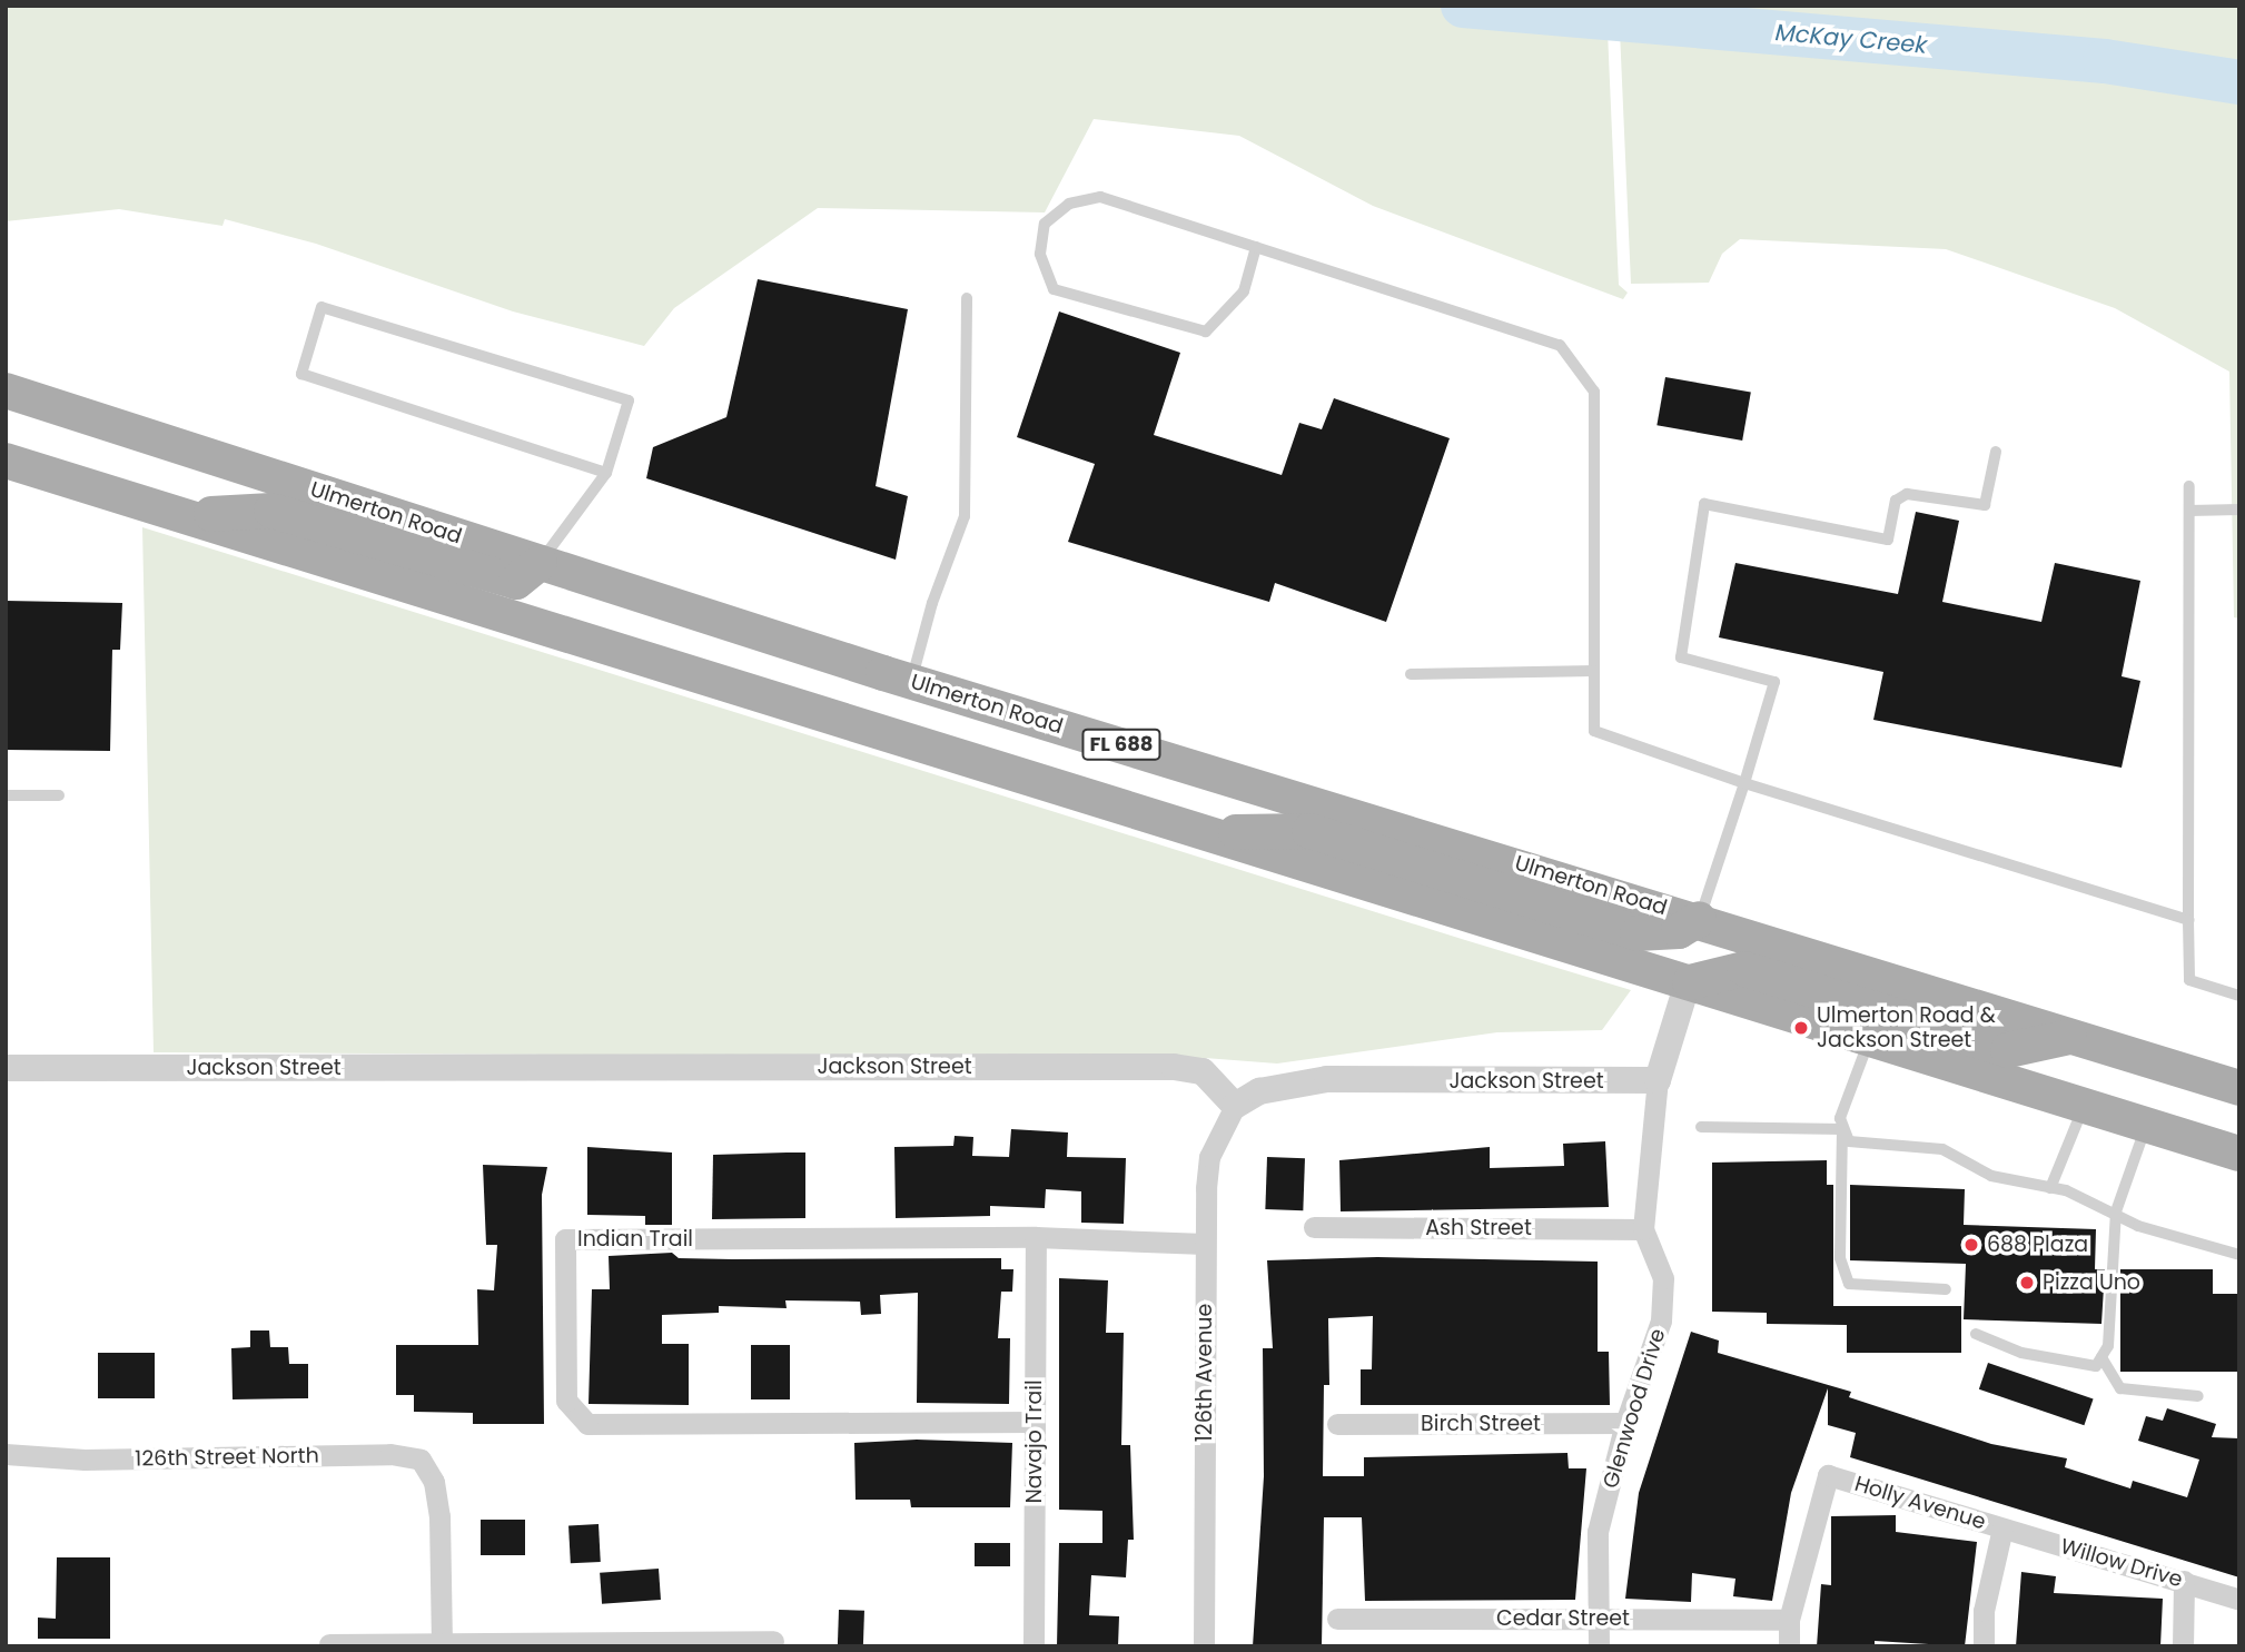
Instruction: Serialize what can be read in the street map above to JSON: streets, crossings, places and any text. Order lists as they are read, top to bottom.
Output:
{
  "streets": {
    "main road": ["Ulmerton Road", "FL 688"],
    "street": [
      "Jackson Street",
      "Ash Street",
      "Indian Trail",
      "126th Avenue",
      "Glenwood Drive",
      "Birch Street",
      "Navajo Trail",
      "126th Street North",
      "Holly Avenue",
      "Willow Drive",
      "Cedar Street"
    ]
  },
  "crossings": [
    ["Jackson Street", "126th Avenue"],
    ["Jackson Street", "Glenwood Drive"],
    ["Ash Street", "Glenwood Drive"],
    ["Indian Trail", "126th Avenue"],
    ["Indian Trail", "Navajo Trail"],
    ["Glenwood Drive", "Birch Street"],
    ["Glenwood Drive", "Cedar Street"],
    ["Holly Avenue", "Willow Drive"],
    ["Holly Avenue", "Cedar Street"]
  ],
  "water": ["McKay Creek"],
  "places": ["Ulmerton Road & Jackson Street", "688 Plaza", "Pizza Uno"]
}
